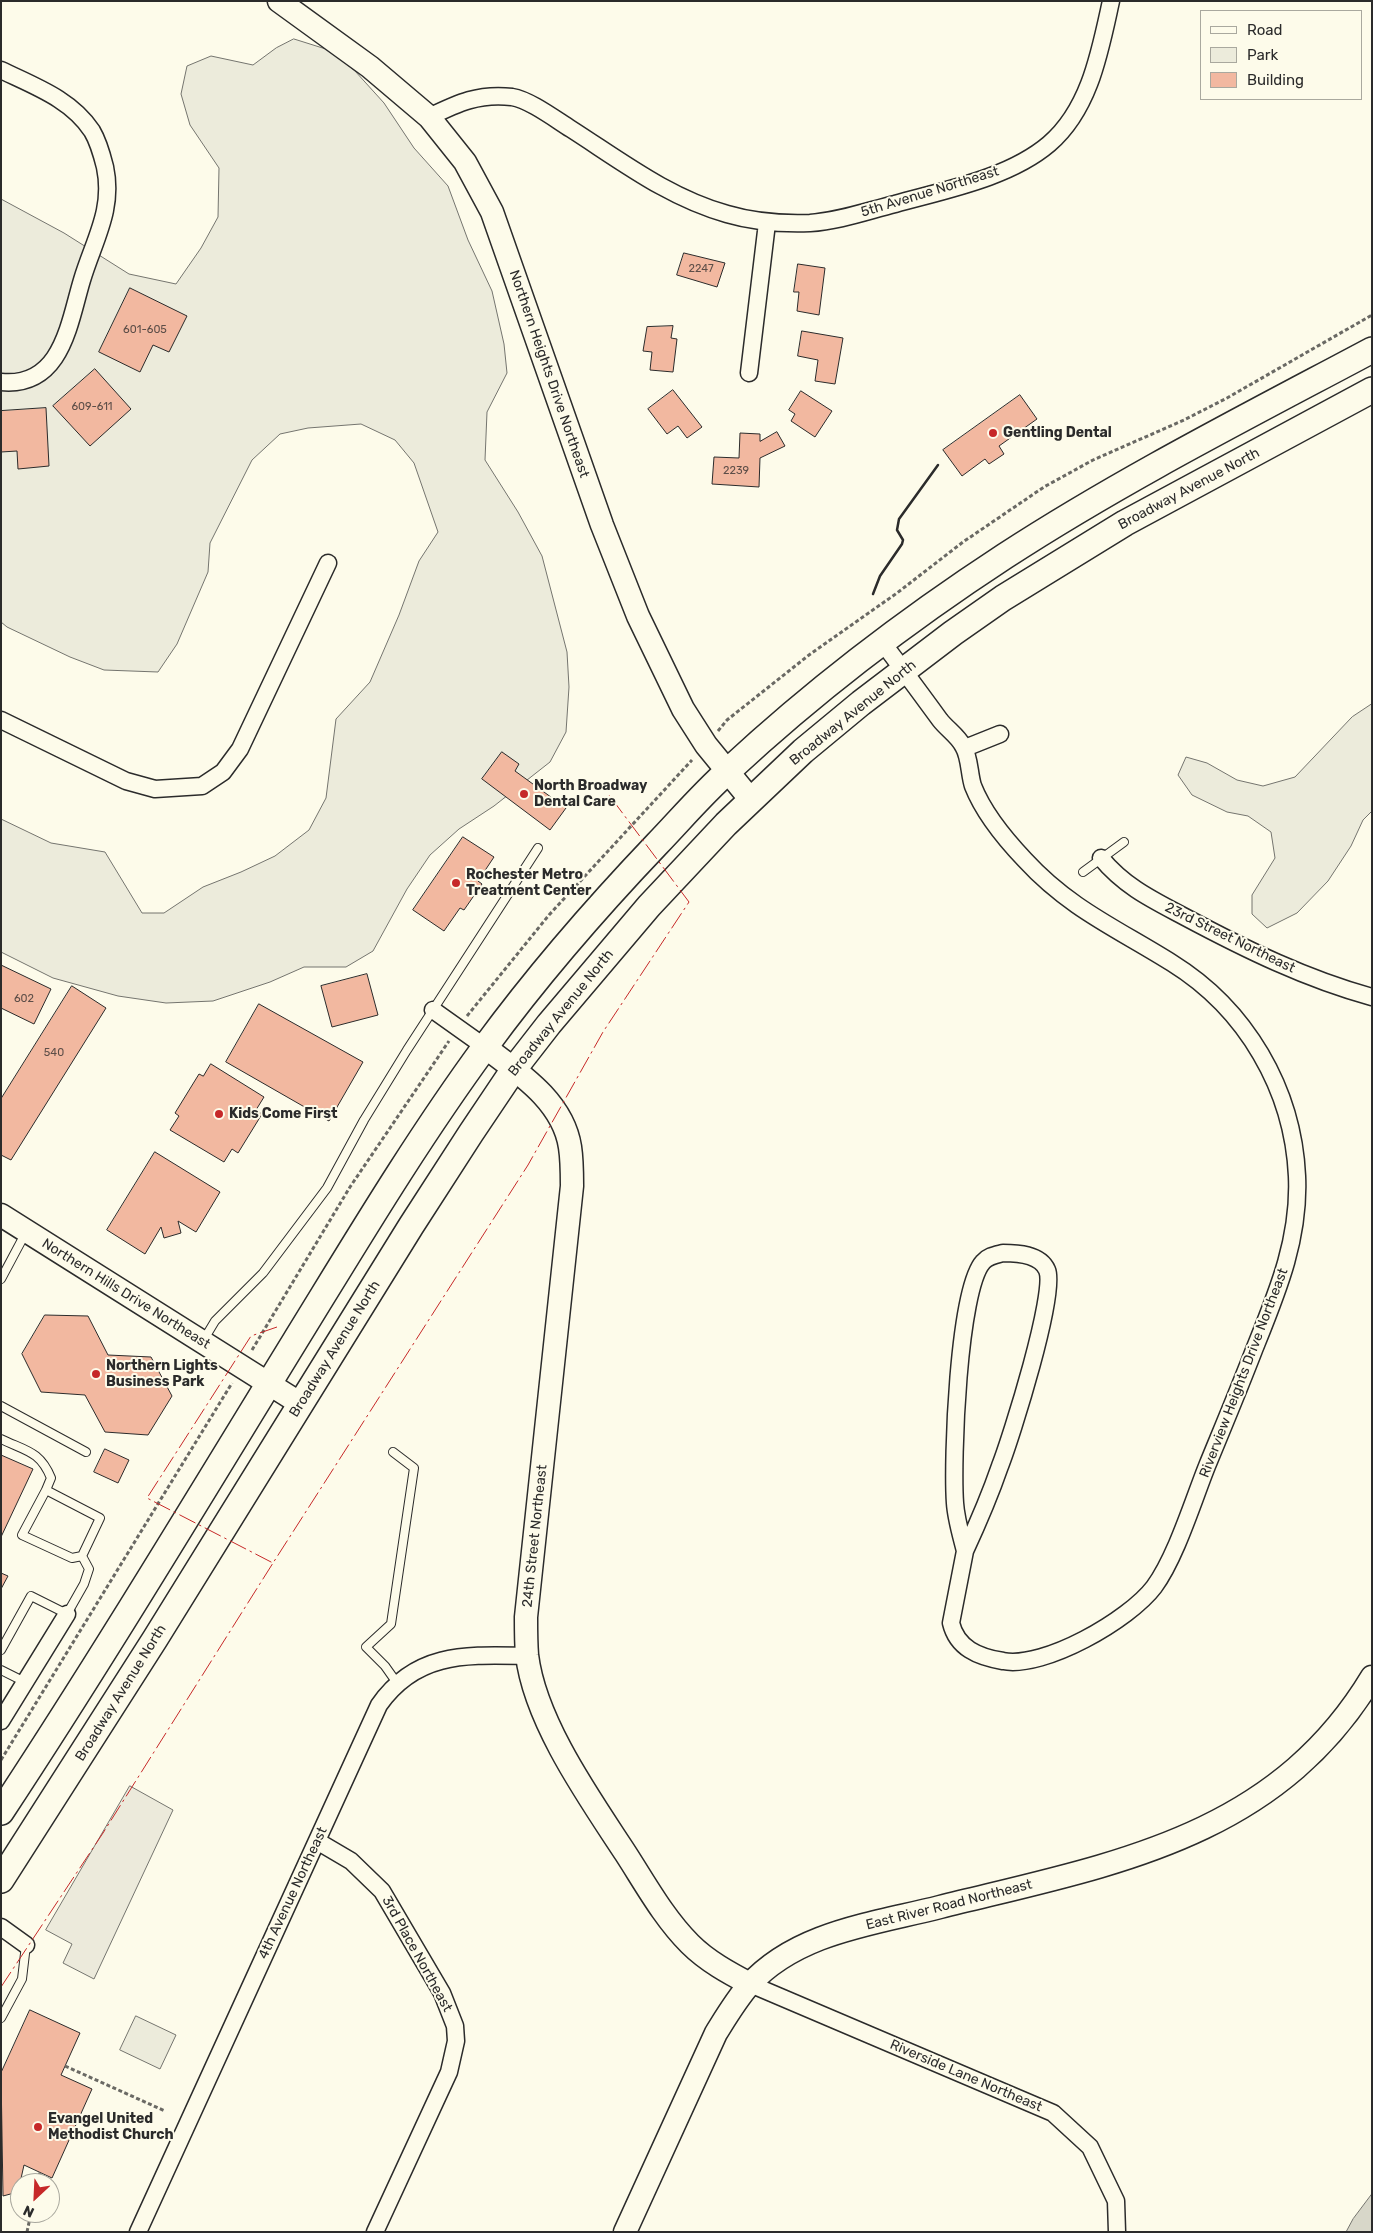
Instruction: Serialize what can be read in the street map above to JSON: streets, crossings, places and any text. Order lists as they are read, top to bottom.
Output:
{
  "streets": {
    "main road": ["Broadway Avenue North"],
    "street": [
      "5th Avenue Northeast",
      "Northern Heights Drive Northeast",
      "23rd Street Northeast",
      "Northern Hills Drive Northeast",
      "Riverview Heights Drive Northeast",
      "24th Street Northeast",
      "4th Avenue Northeast",
      "East River Road Northeast",
      "3rd Place Northeast",
      "Riverside Lane Northeast"
    ]
  },
  "crossings": [
    ["5th Avenue Northeast", "Northern Heights Drive Northeast"],
    ["Northern Heights Drive Northeast", "Broadway Avenue North"],
    ["Broadway Avenue North", "Northern Hills Drive Northeast"],
    ["Broadway Avenue North", "Riverview Heights Drive Northeast"],
    ["Broadway Avenue North", "24th Street Northeast"],
    ["24th Street Northeast", "4th Avenue Northeast"],
    ["24th Street Northeast", "East River Road Northeast"],
    ["24th Street Northeast", "Riverside Lane Northeast"],
    ["4th Avenue Northeast", "3rd Place Northeast"],
    ["East River Road Northeast", "Riverside Lane Northeast"]
  ],
  "places": [
    "Gentling Dental",
    "North Broadway Dental Care",
    "Rochester Metro Treatment Center",
    "Kids Come First",
    "Northern Lights Business Park",
    "Evangel United Methodist Church"
  ],
  "house_numbers": [
    "2247",
    "601-605",
    "609-611",
    "2239",
    "602",
    "540"
  ],
  "legend": ["Road", "Park", "Building"],
  "north": "bottom left"
}
